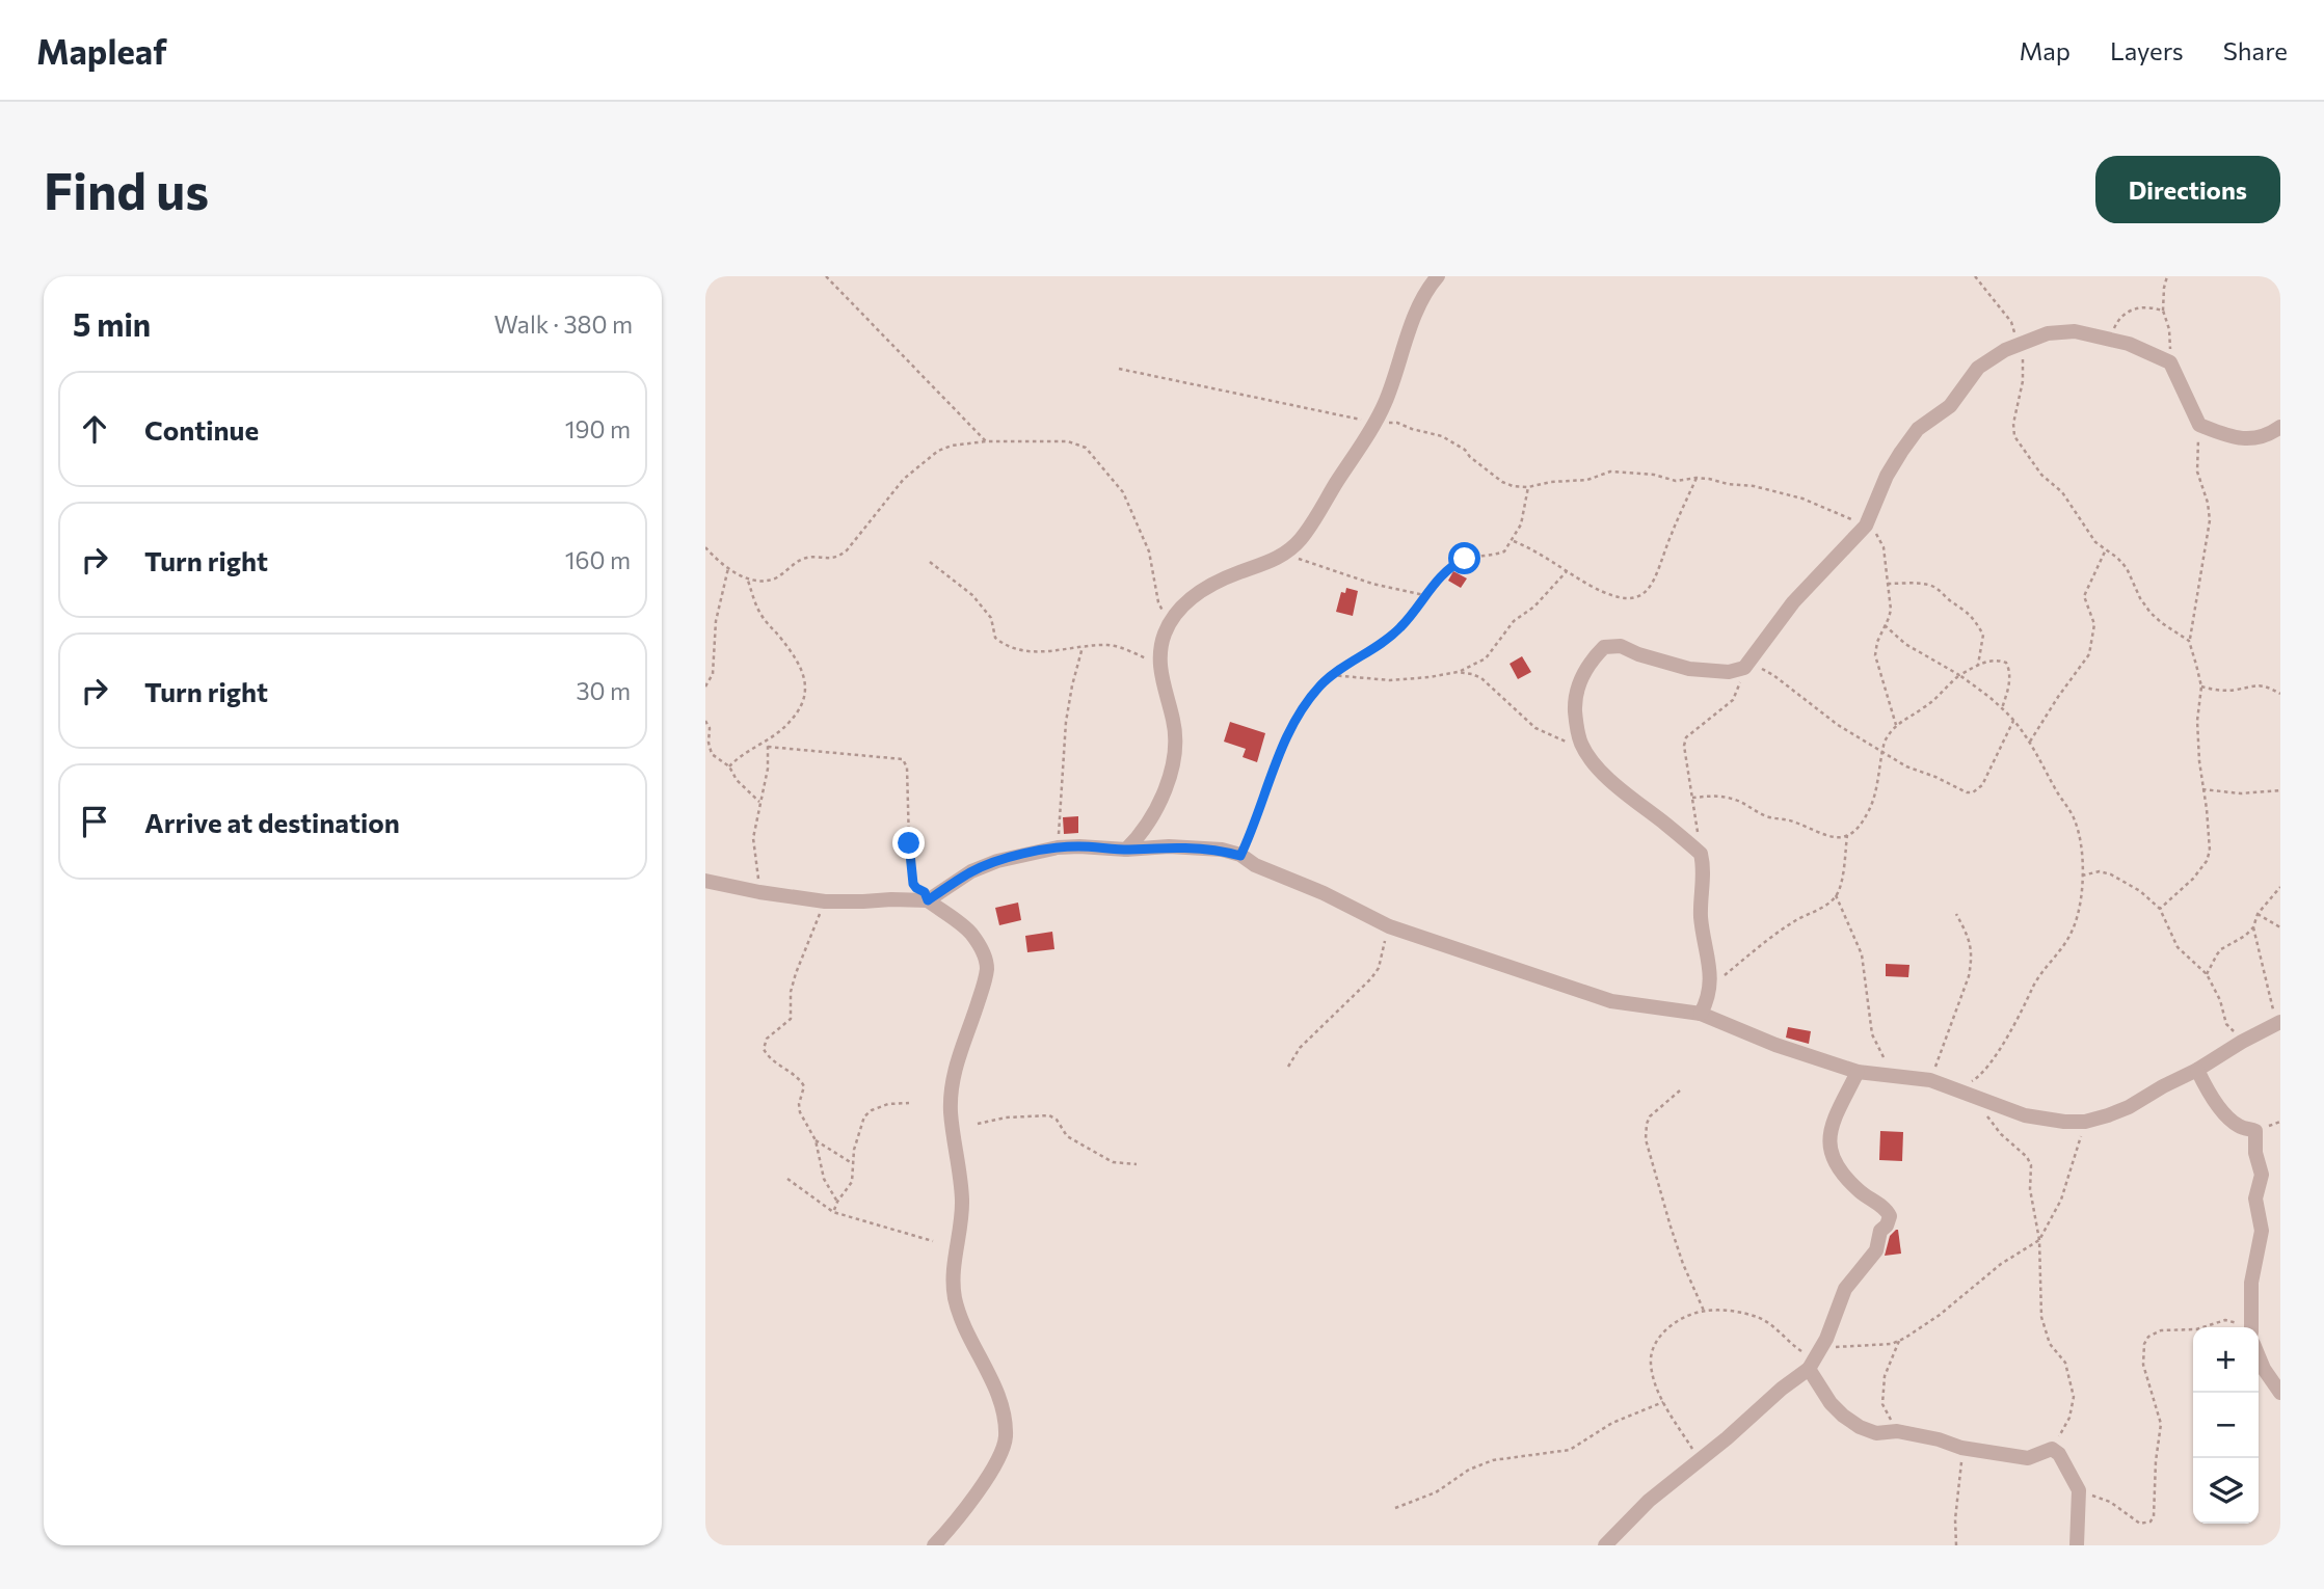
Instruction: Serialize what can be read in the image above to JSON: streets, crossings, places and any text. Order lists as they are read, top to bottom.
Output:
{
  "page": {
    "header": "Mapleaf",
    "nav": ["Map", "Layers", "Share"],
    "buttons": "Directions",
    "title": "Find us",
    "heading": ["5 min", "Walk · 380 m"],
    "list": [
      ["Continue", "190 m"],
      ["Turn right", "160 m"],
      ["Turn right", "30 m"],
      "Arrive at destination"
    ],
    "map_buttons": ["+", "−"]
  }
}
